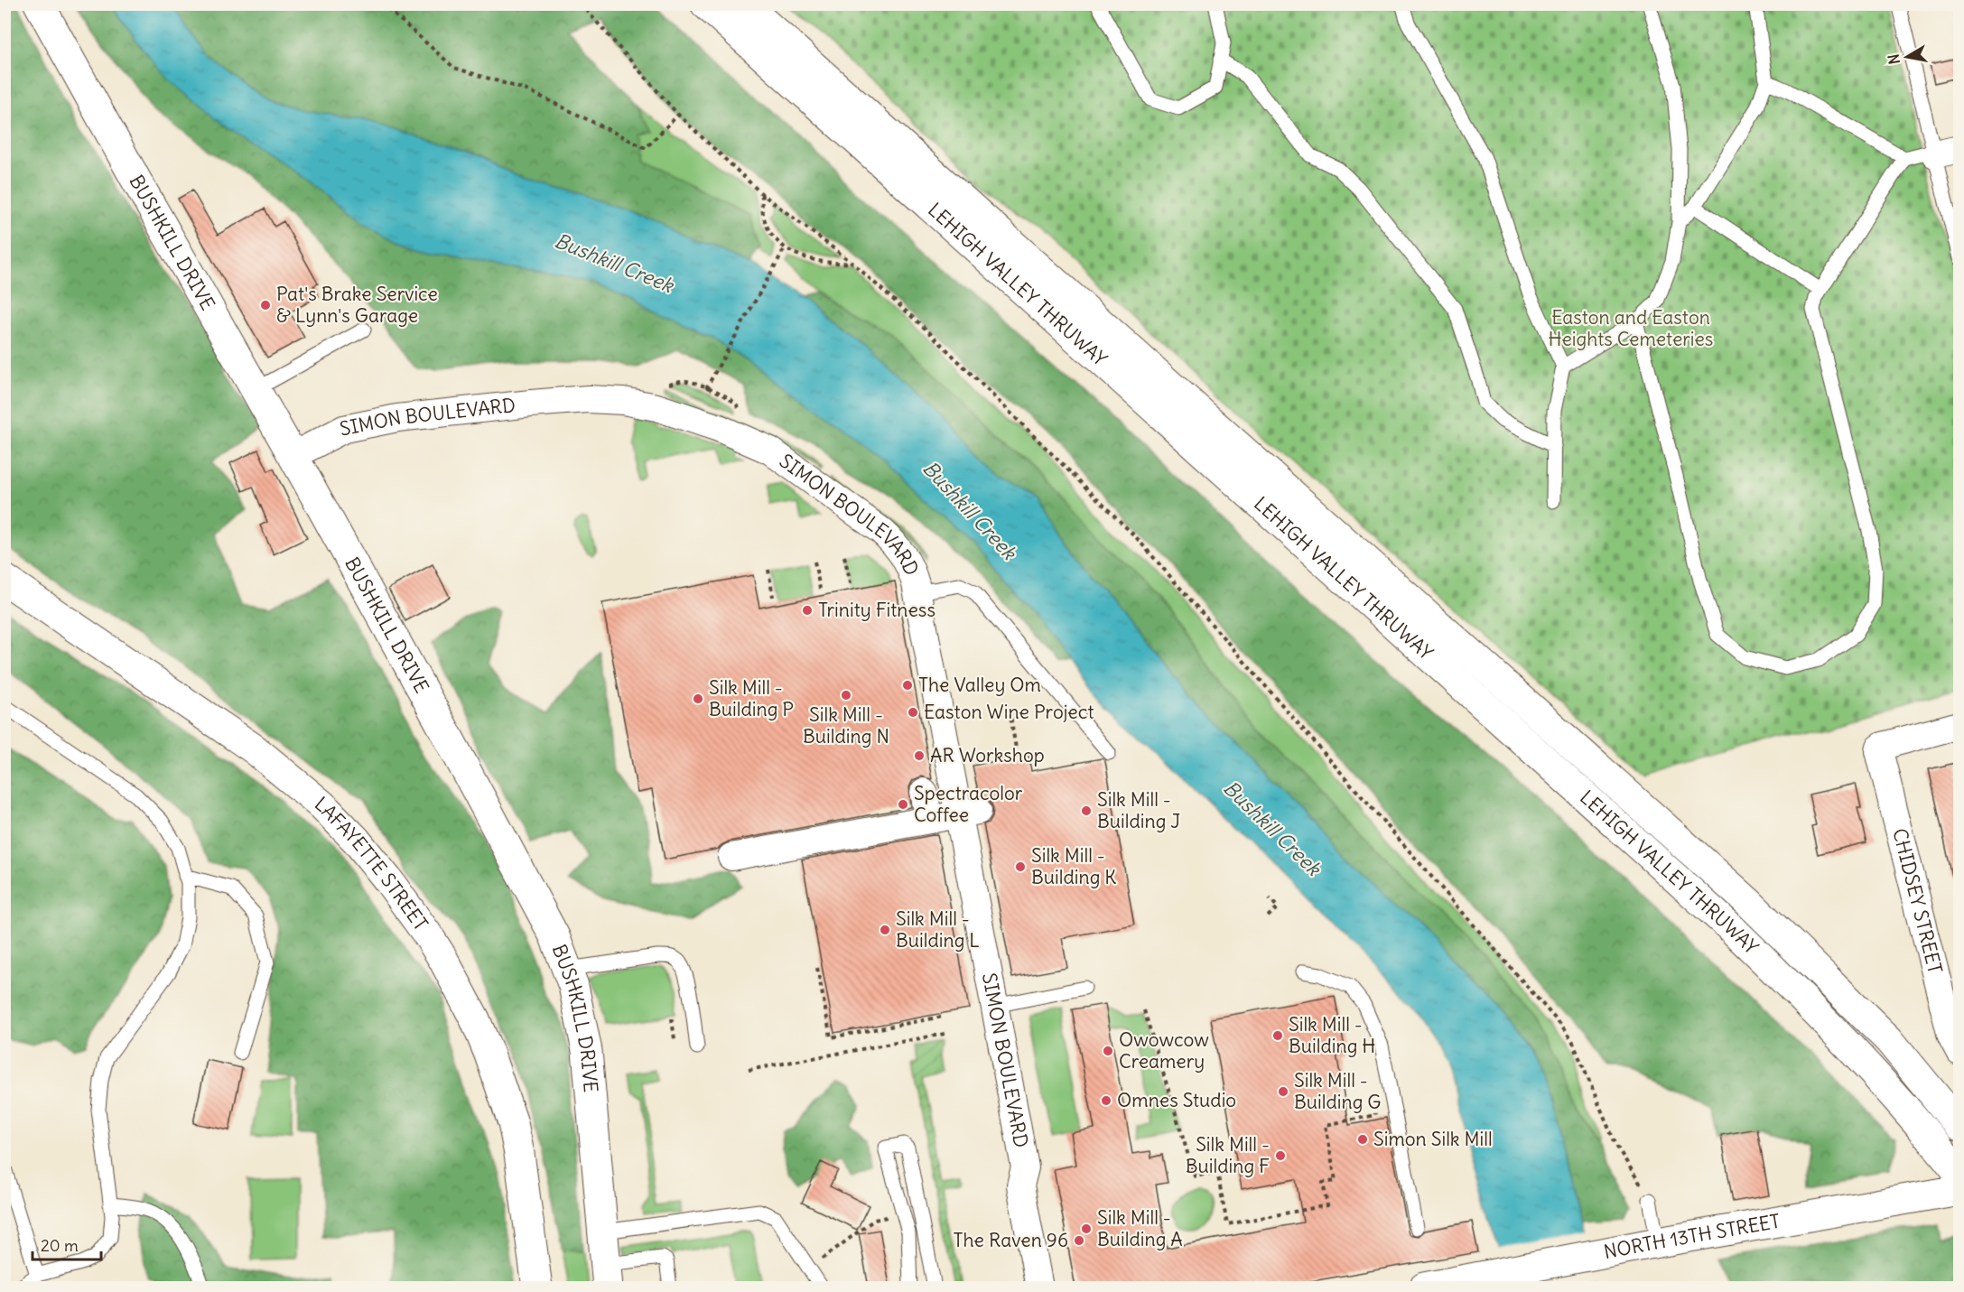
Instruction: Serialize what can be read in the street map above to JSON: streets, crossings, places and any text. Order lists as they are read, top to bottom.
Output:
{
  "streets": {
    "main road": [
      "BUSHKILL DRIVE",
      "LEHIGH VALLEY THRUWAY",
      "LAFAYETTE STREET",
      "NORTH 13TH STREET"
    ],
    "street": ["SIMON BOULEVARD", "CHIDSEY STREET"]
  },
  "crossings": [
    ["BUSHKILL DRIVE", "SIMON BOULEVARD"],
    ["LEHIGH VALLEY THRUWAY", "NORTH 13TH STREET"]
  ],
  "water": ["Bushkill Creek"],
  "parks": ["Easton and Easton Heights Cemeteries"],
  "places": [
    "Pat's Brake Service & Lynn's Garage",
    "Trinity Fitness",
    "The Valley Om",
    "Silk Mill - Building N",
    "Silk Mill - Building P",
    "Easton Wine Project",
    "AR Workshop",
    "Spectracolor Coffee",
    "Silk Mill - Building J",
    "Silk Mill - Building K",
    "Silk Mill - Building L",
    "Silk Mill - Building H",
    "Owowcow Creamery",
    "Silk Mill - Building G",
    "Omnes Studio",
    "Simon Silk Mill",
    "Silk Mill - Building F",
    "Silk Mill - Building A",
    "The Raven 96"
  ],
  "scale_bar": "20 m",
  "north": "left"
}
